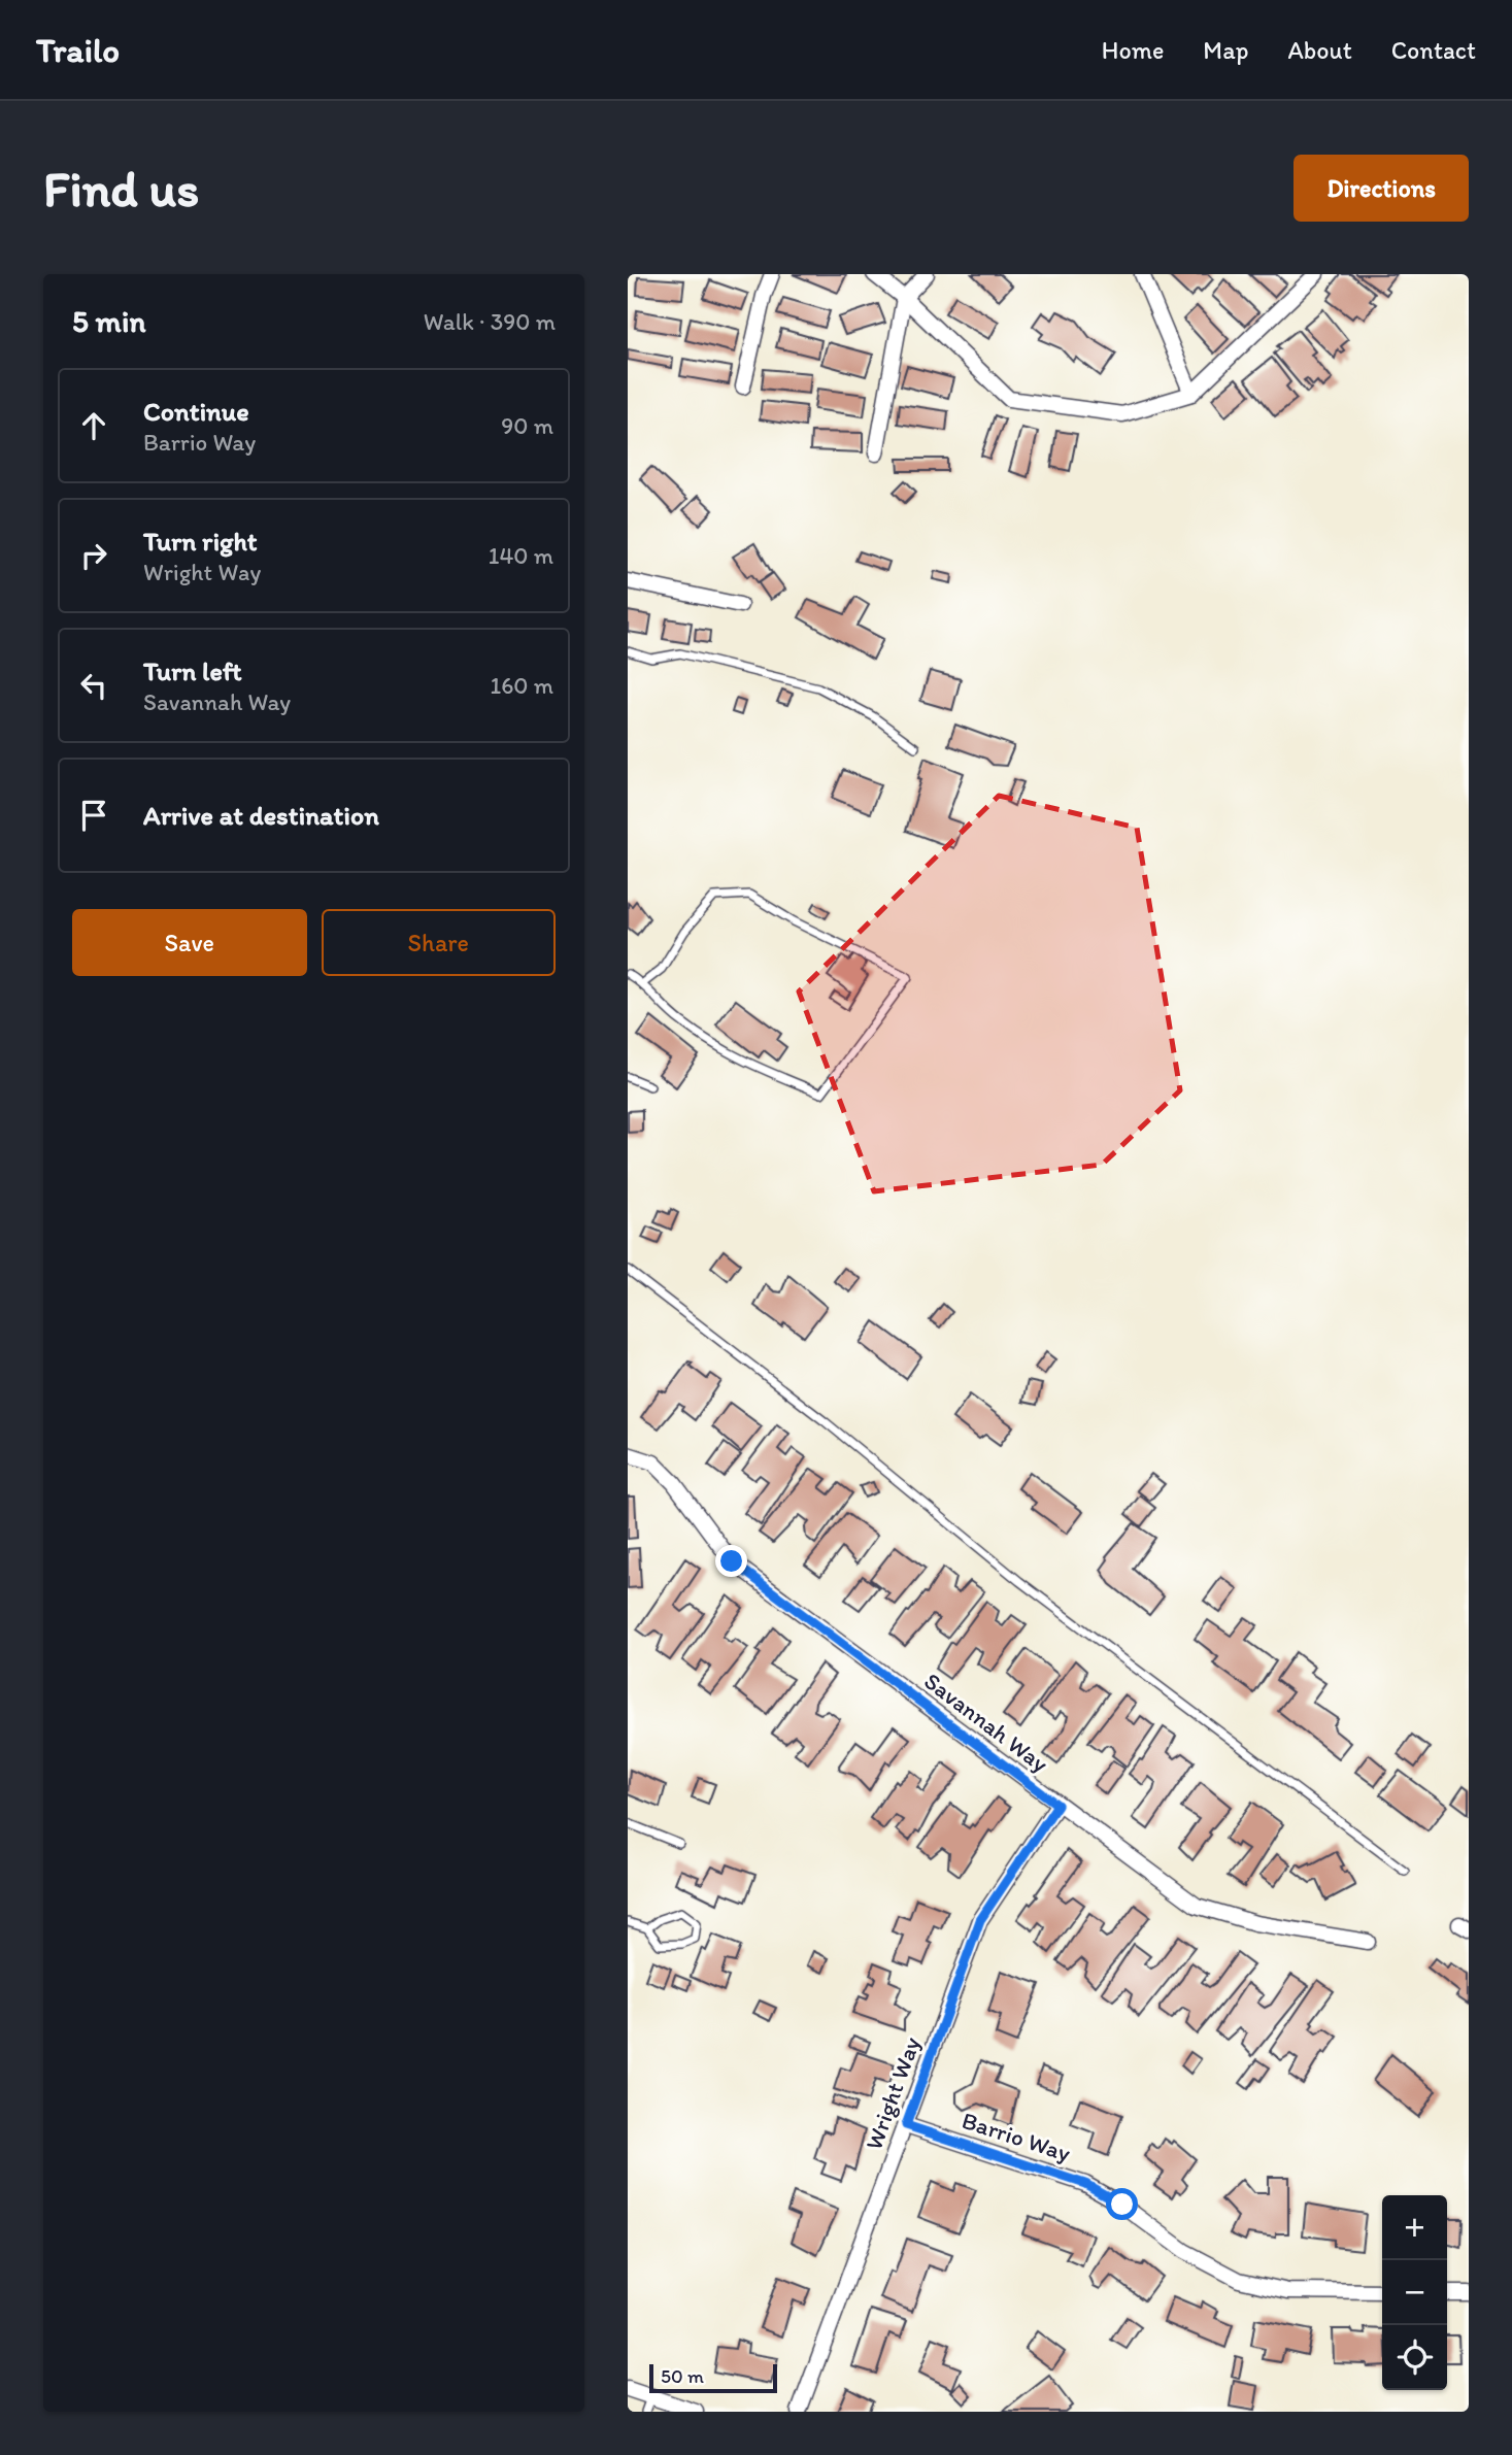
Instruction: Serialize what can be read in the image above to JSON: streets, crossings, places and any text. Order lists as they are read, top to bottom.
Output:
{
  "streets": {
    "street": ["Savannah Way", "Wright Way", "Barrio Way"]
  },
  "crossings": [
    ["Savannah Way", "Wright Way"],
    ["Wright Way", "Barrio Way"]
  ],
  "scale_bar": "50 m",
  "page": {
    "header": "Trailo",
    "nav": [
      "Home",
      "Map",
      "About",
      "Contact"
    ],
    "buttons": [
      "Directions",
      ["Save", "Share"]
    ],
    "title": "Find us",
    "heading": ["5 min", "Walk · 390 m"],
    "list": [
      ["Continue", "Barrio Way", "90 m"],
      ["Turn right", "Wright Way", "140 m"],
      ["Turn left", "Savannah Way", "160 m"],
      "Arrive at destination"
    ],
    "map_buttons": ["+", "−"],
    "scale": "50 m"
  }
}
